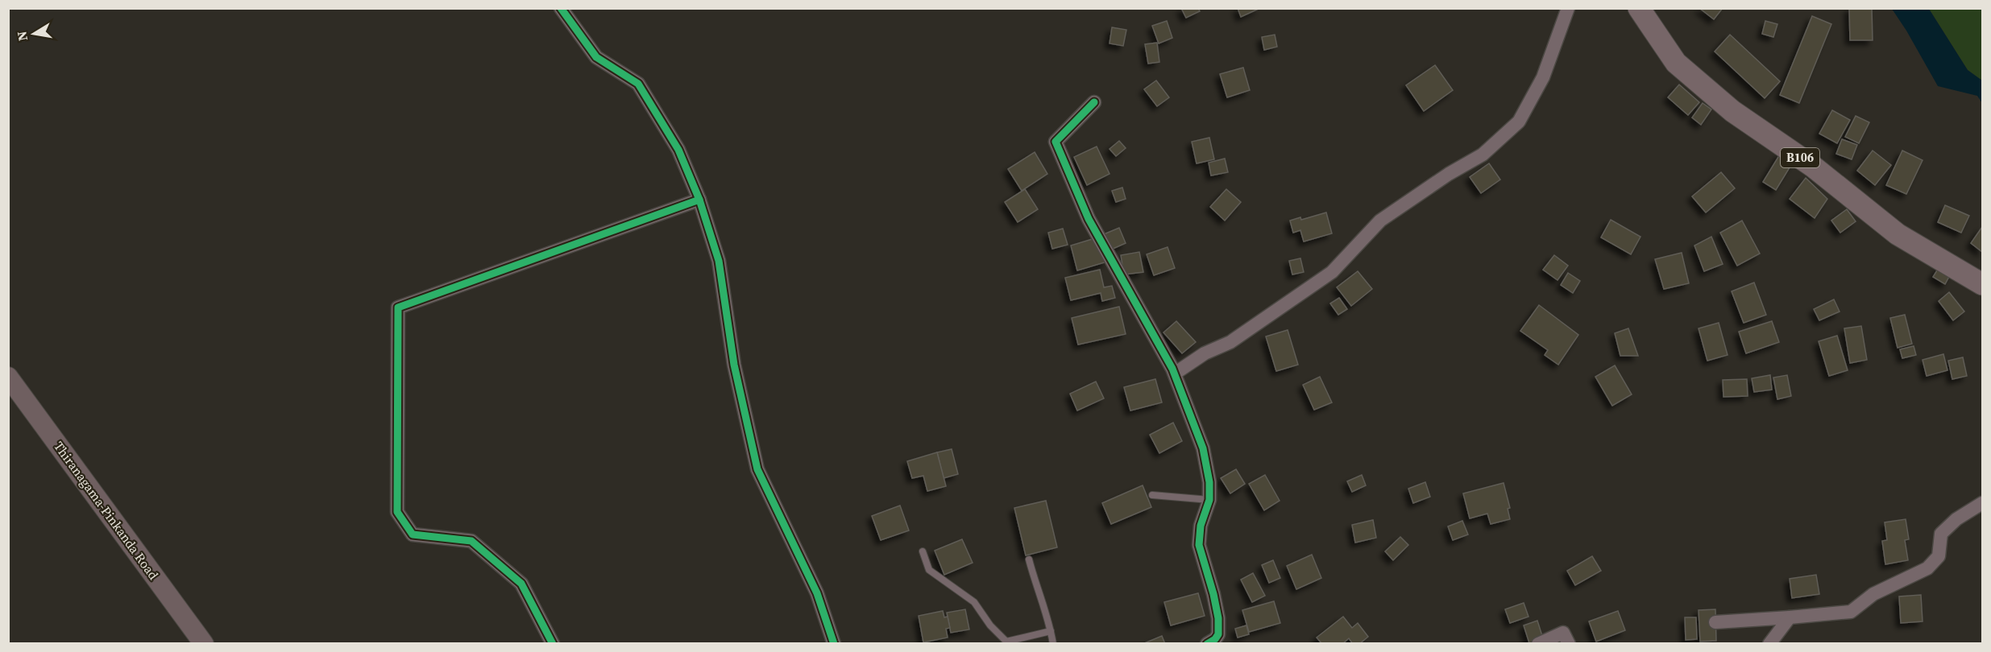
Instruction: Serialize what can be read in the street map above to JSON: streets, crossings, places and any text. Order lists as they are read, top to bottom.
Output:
{
  "streets": {
    "main road": ["B106"],
    "street": ["Thiranagama-Pinkanda Road"]
  },
  "north": "left"
}
